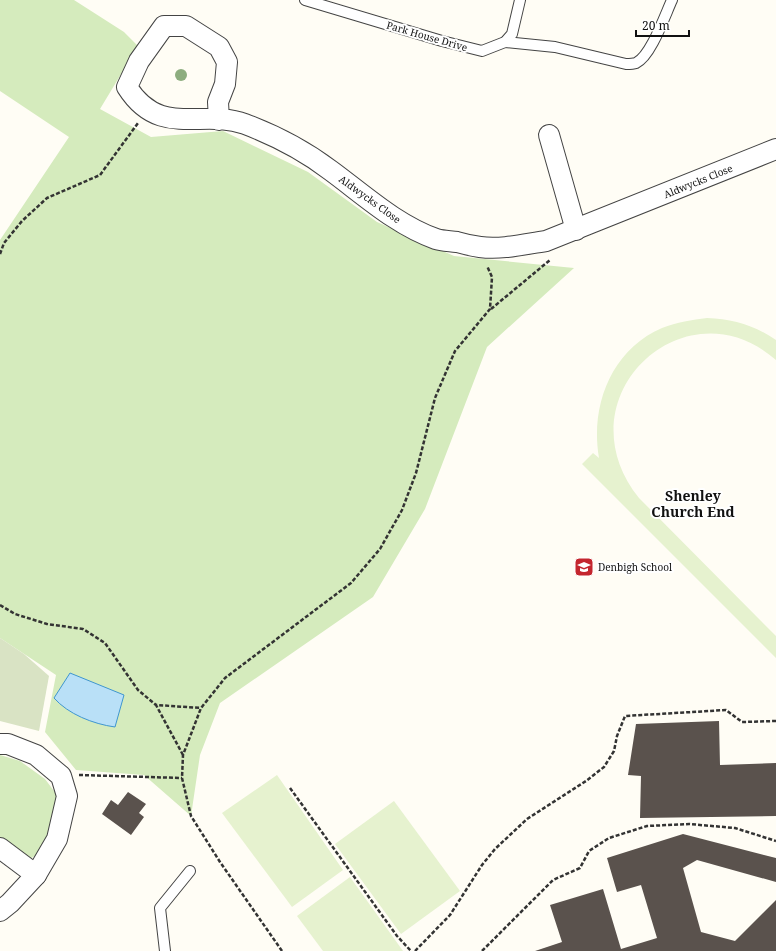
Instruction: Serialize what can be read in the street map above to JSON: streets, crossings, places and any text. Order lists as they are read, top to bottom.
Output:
{
  "streets": {
    "street": ["Aldwycks Close"],
    "lane": ["Park House Drive"]
  },
  "districts": ["Shenley Church End"],
  "places": {
    "school or university": ["Denbigh School"]
  },
  "scale_bar": "20 m"
}
